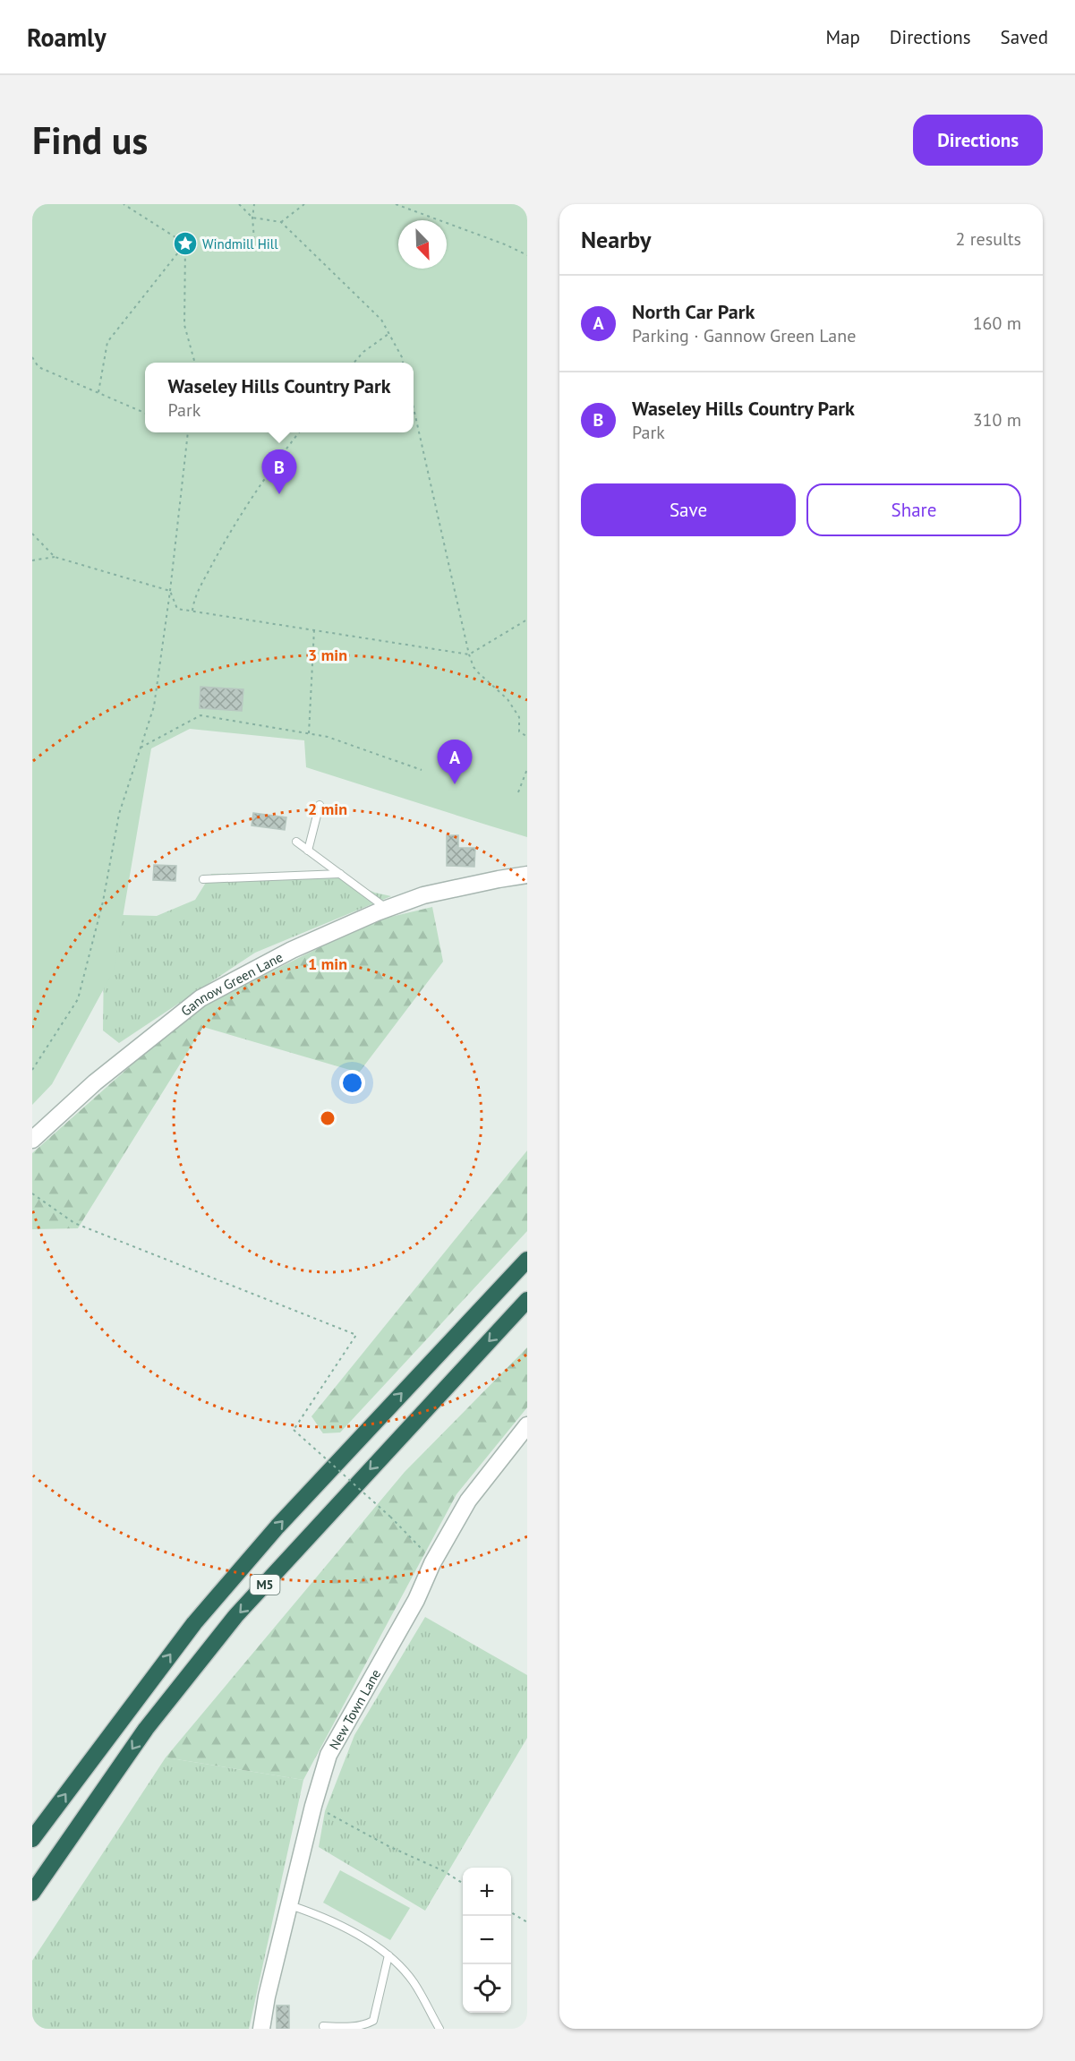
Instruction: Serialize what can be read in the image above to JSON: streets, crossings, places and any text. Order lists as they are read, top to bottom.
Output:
{
  "streets": {
    "highway": ["M5"],
    "street": ["Gannow Green Lane", "New Town Lane"]
  },
  "places": {
    "place": ["Windmill Hill"]
  },
  "north": "bottom right",
  "page": {
    "header": "Roamly",
    "nav": ["Map", "Directions", "Saved"],
    "buttons": [
      "Directions",
      ["Save", "Share"]
    ],
    "title": "Find us",
    "heading": ["Nearby", "2 results"],
    "list": [
      {
        "mark": "A",
        "name": "North Car Park",
        "note": "Parking · Gannow Green Lane",
        "value": "160 m"
      },
      {
        "mark": "B",
        "name": "Waseley Hills Country Park",
        "note": "Park",
        "value": "310 m"
      }
    ],
    "popup": ["Waseley Hills Country Park", "Park"],
    "pins": ["B", "A"],
    "map_buttons": ["+", "−"]
  },
  "rings": ["3 min", "2 min", "1 min"]
}
